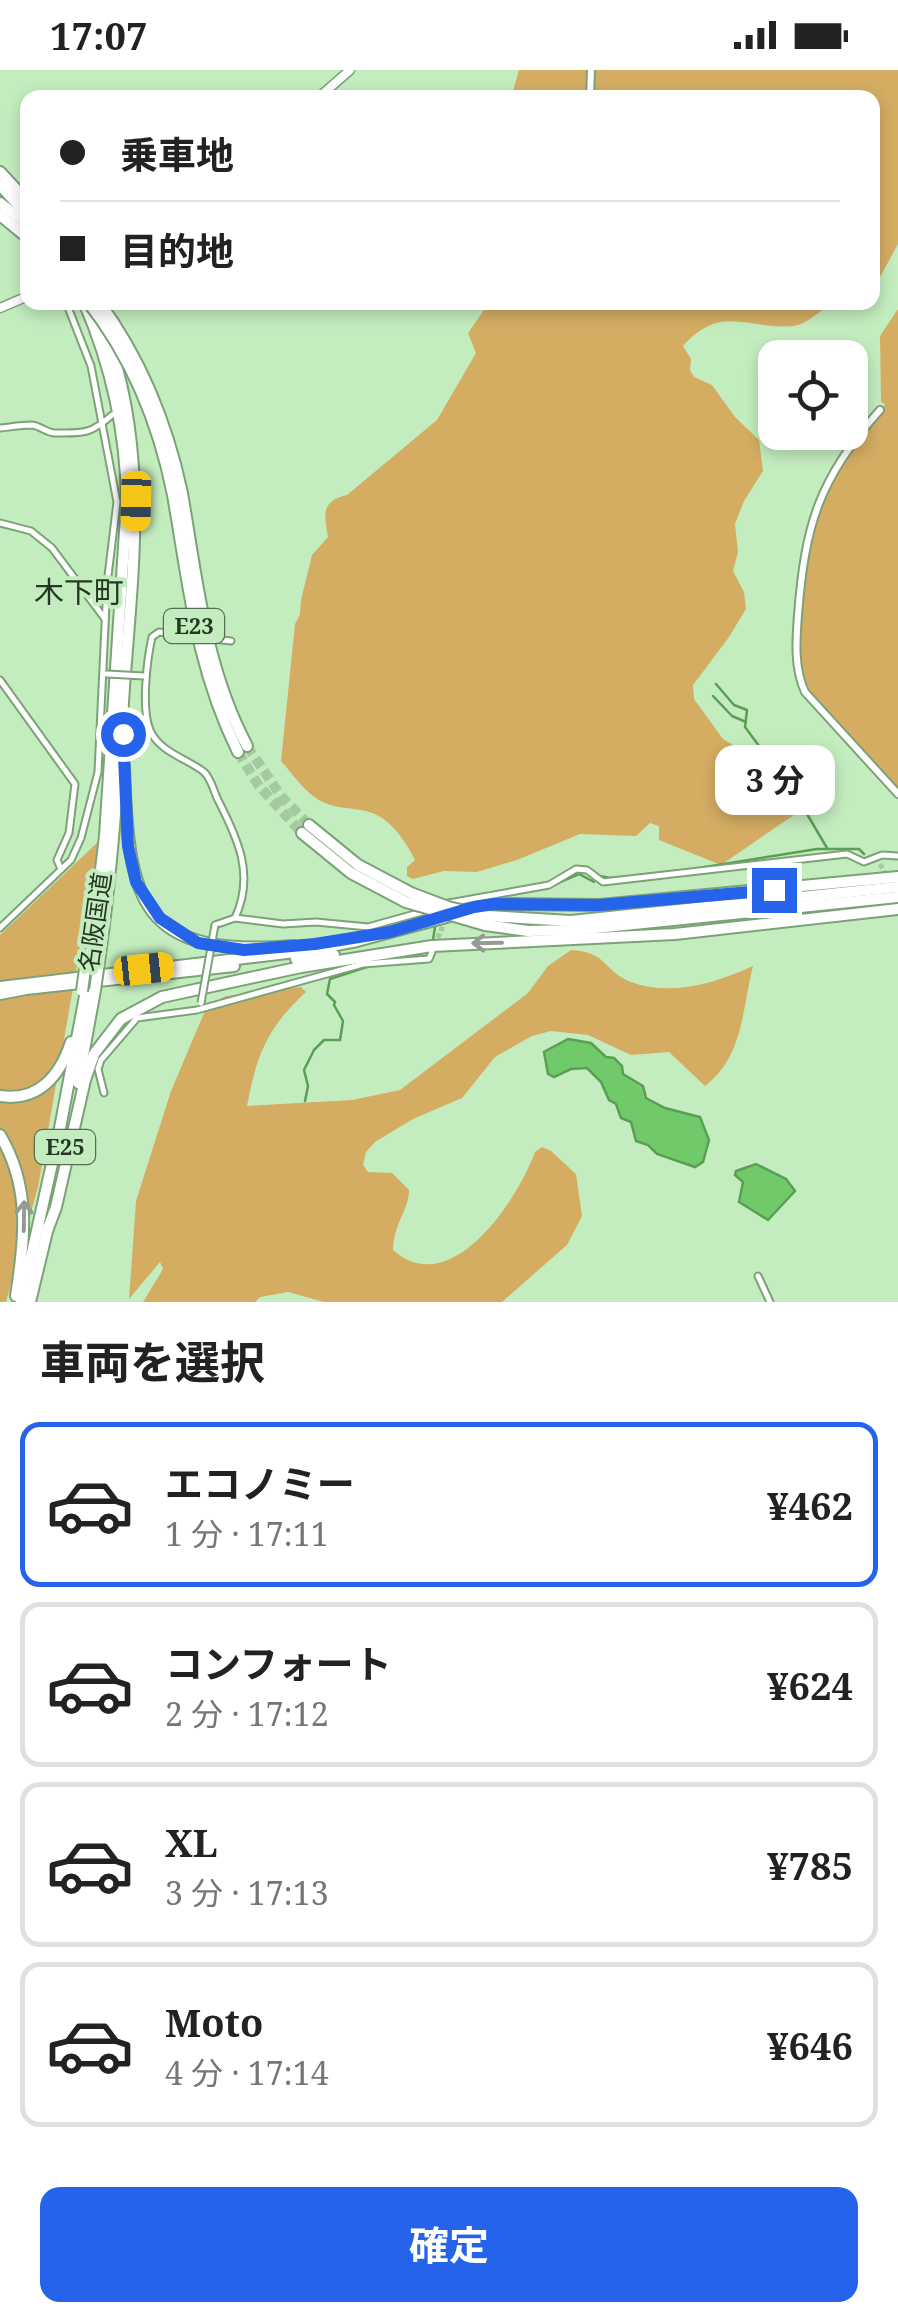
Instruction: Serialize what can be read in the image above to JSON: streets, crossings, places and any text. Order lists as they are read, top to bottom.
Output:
{
  "streets": {
    "highway": ["E23", "名阪国道", "E25"]
  },
  "districts": ["木下町"],
  "page": {
    "status": "17:07",
    "banner": ["乗車地", "目的地"],
    "bubble": "3 分",
    "heading": "車両を選択",
    "list": [
      {
        "name": "エコノミー",
        "note": "1 分 · 17:11",
        "value": "¥462"
      },
      {
        "name": "コンフォート",
        "note": "2 分 · 17:12",
        "value": "¥624"
      },
      {
        "name": "XL",
        "note": "3 分 · 17:13",
        "value": "¥785"
      },
      {
        "name": "Moto",
        "note": "4 分 · 17:14",
        "value": "¥646"
      }
    ],
    "buttons": "確定"
  }
}
